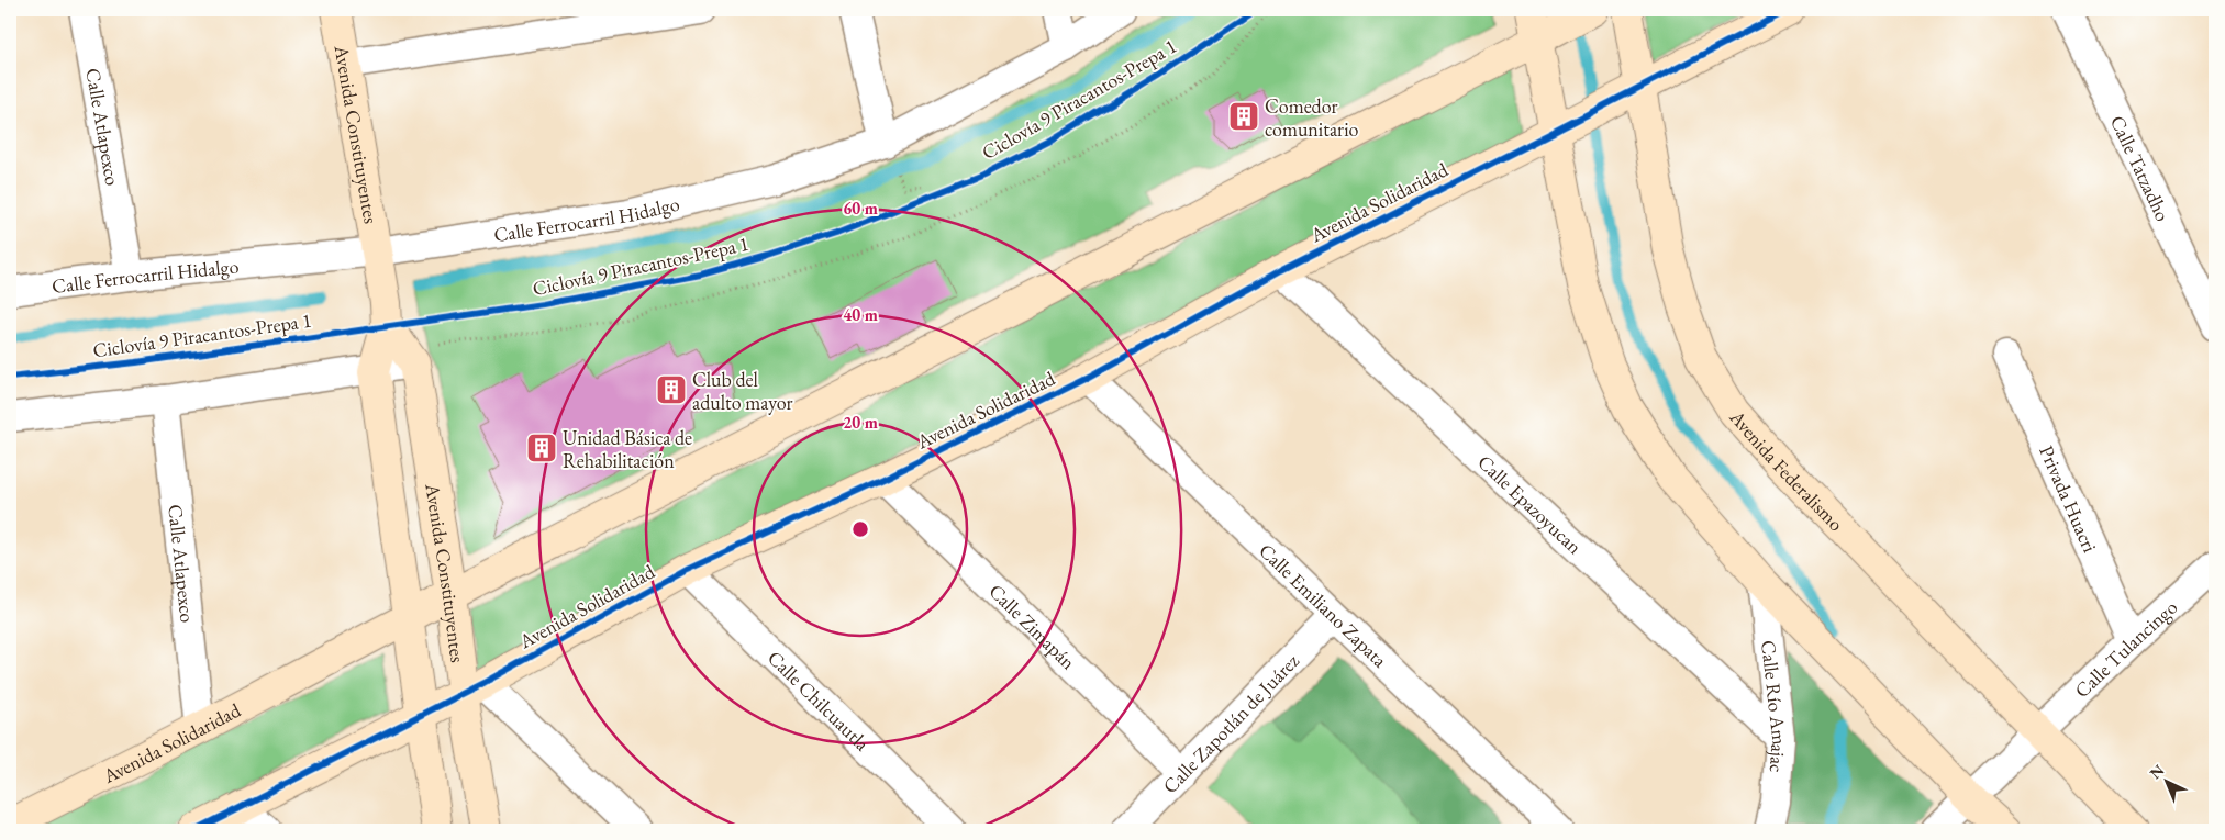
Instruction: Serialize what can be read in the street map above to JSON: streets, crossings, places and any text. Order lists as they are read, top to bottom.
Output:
{
  "streets": {
    "street": [
      "Calle Atlapexco",
      "Avenida Constituyentes",
      "Calle Tatzadho",
      "Avenida Solidaridad",
      "Calle Ferrocarril Hidalgo",
      "Avenida Federalismo",
      "Privada Huacri",
      "Calle Epazoyucan",
      "Calle Emiliano Zapata",
      "Calle Zimapán",
      "Calle Tulancingo",
      "Calle Chilcuautla",
      "Calle Río Amajac",
      "Calle Zapotlán de Juárez"
    ],
    "cycle path": ["Ciclovía 9 Piracantos-Prepa 1"]
  },
  "crossings": [
    ["Calle Atlapexco", "Avenida Solidaridad"],
    ["Calle Atlapexco", "Calle Ferrocarril Hidalgo"],
    ["Avenida Constituyentes", "Avenida Solidaridad"],
    ["Avenida Constituyentes", "Calle Ferrocarril Hidalgo"],
    ["Avenida Solidaridad", "Avenida Federalismo"],
    ["Avenida Solidaridad", "Calle Epazoyucan"],
    ["Avenida Solidaridad", "Calle Emiliano Zapata"],
    ["Avenida Solidaridad", "Calle Zimapán"],
    ["Avenida Solidaridad", "Calle Chilcuautla"],
    ["Avenida Federalismo", "Calle Tulancingo"],
    ["Privada Huacri", "Calle Tulancingo"],
    ["Calle Epazoyucan", "Calle Río Amajac"],
    ["Calle Emiliano Zapata", "Calle Zapotlán de Juárez"],
    ["Calle Zimapán", "Calle Zapotlán de Juárez"]
  ],
  "places": {
    "building": ["Comedor comunitario", "Club del adulto mayor", "Unidad Básica de Rehabilitación"]
  },
  "north": "top left",
  "rings": ["60 m", "40 m", "20 m"]
}
